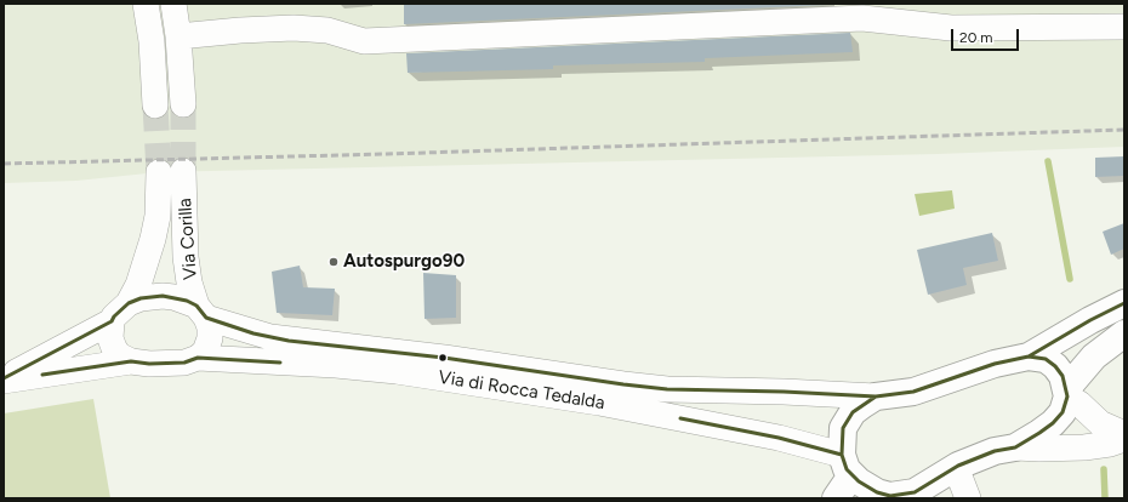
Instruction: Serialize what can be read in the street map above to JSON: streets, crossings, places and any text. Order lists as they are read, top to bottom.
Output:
{
  "streets": {
    "street": ["Via Corilla", "Via di Rocca Tedalda"]
  },
  "crossings": [
    ["Via Corilla", "Via di Rocca Tedalda"]
  ],
  "places": ["Autospurgo90"],
  "scale_bar": "20 m"
}
